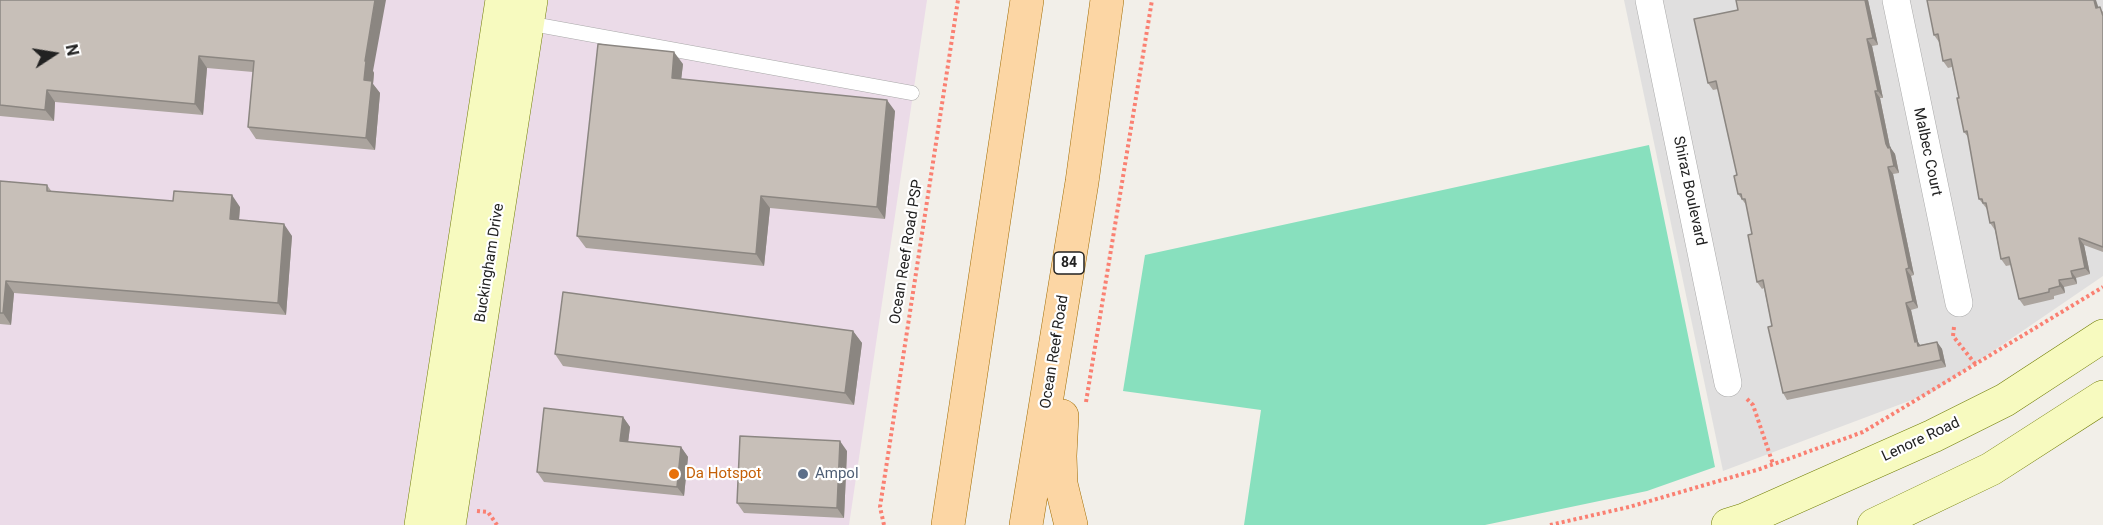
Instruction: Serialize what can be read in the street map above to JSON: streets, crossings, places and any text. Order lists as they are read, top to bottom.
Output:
{
  "streets": {
    "main road": ["84", "Ocean Reef Road"],
    "street": [
      "Malbec Court",
      "Shiraz Boulevard",
      "Buckingham Drive",
      "Lenore Road"
    ],
    "path": ["Ocean Reef Road PSP"]
  },
  "places": ["Da Hotspot", "Ampol"],
  "north": "right"
}
